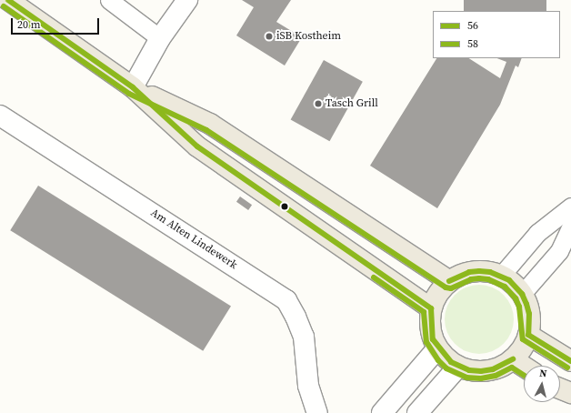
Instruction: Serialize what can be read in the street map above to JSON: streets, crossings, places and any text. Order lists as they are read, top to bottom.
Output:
{
  "streets": {
    "street": ["Am Alten Lindewerk"]
  },
  "places": ["iSB Kostheim", "Tasch Grill"],
  "lines": ["transit line 56", "transit line 58"],
  "legend": ["56", "58"],
  "scale_bar": "20 m",
  "north": "top"
}
